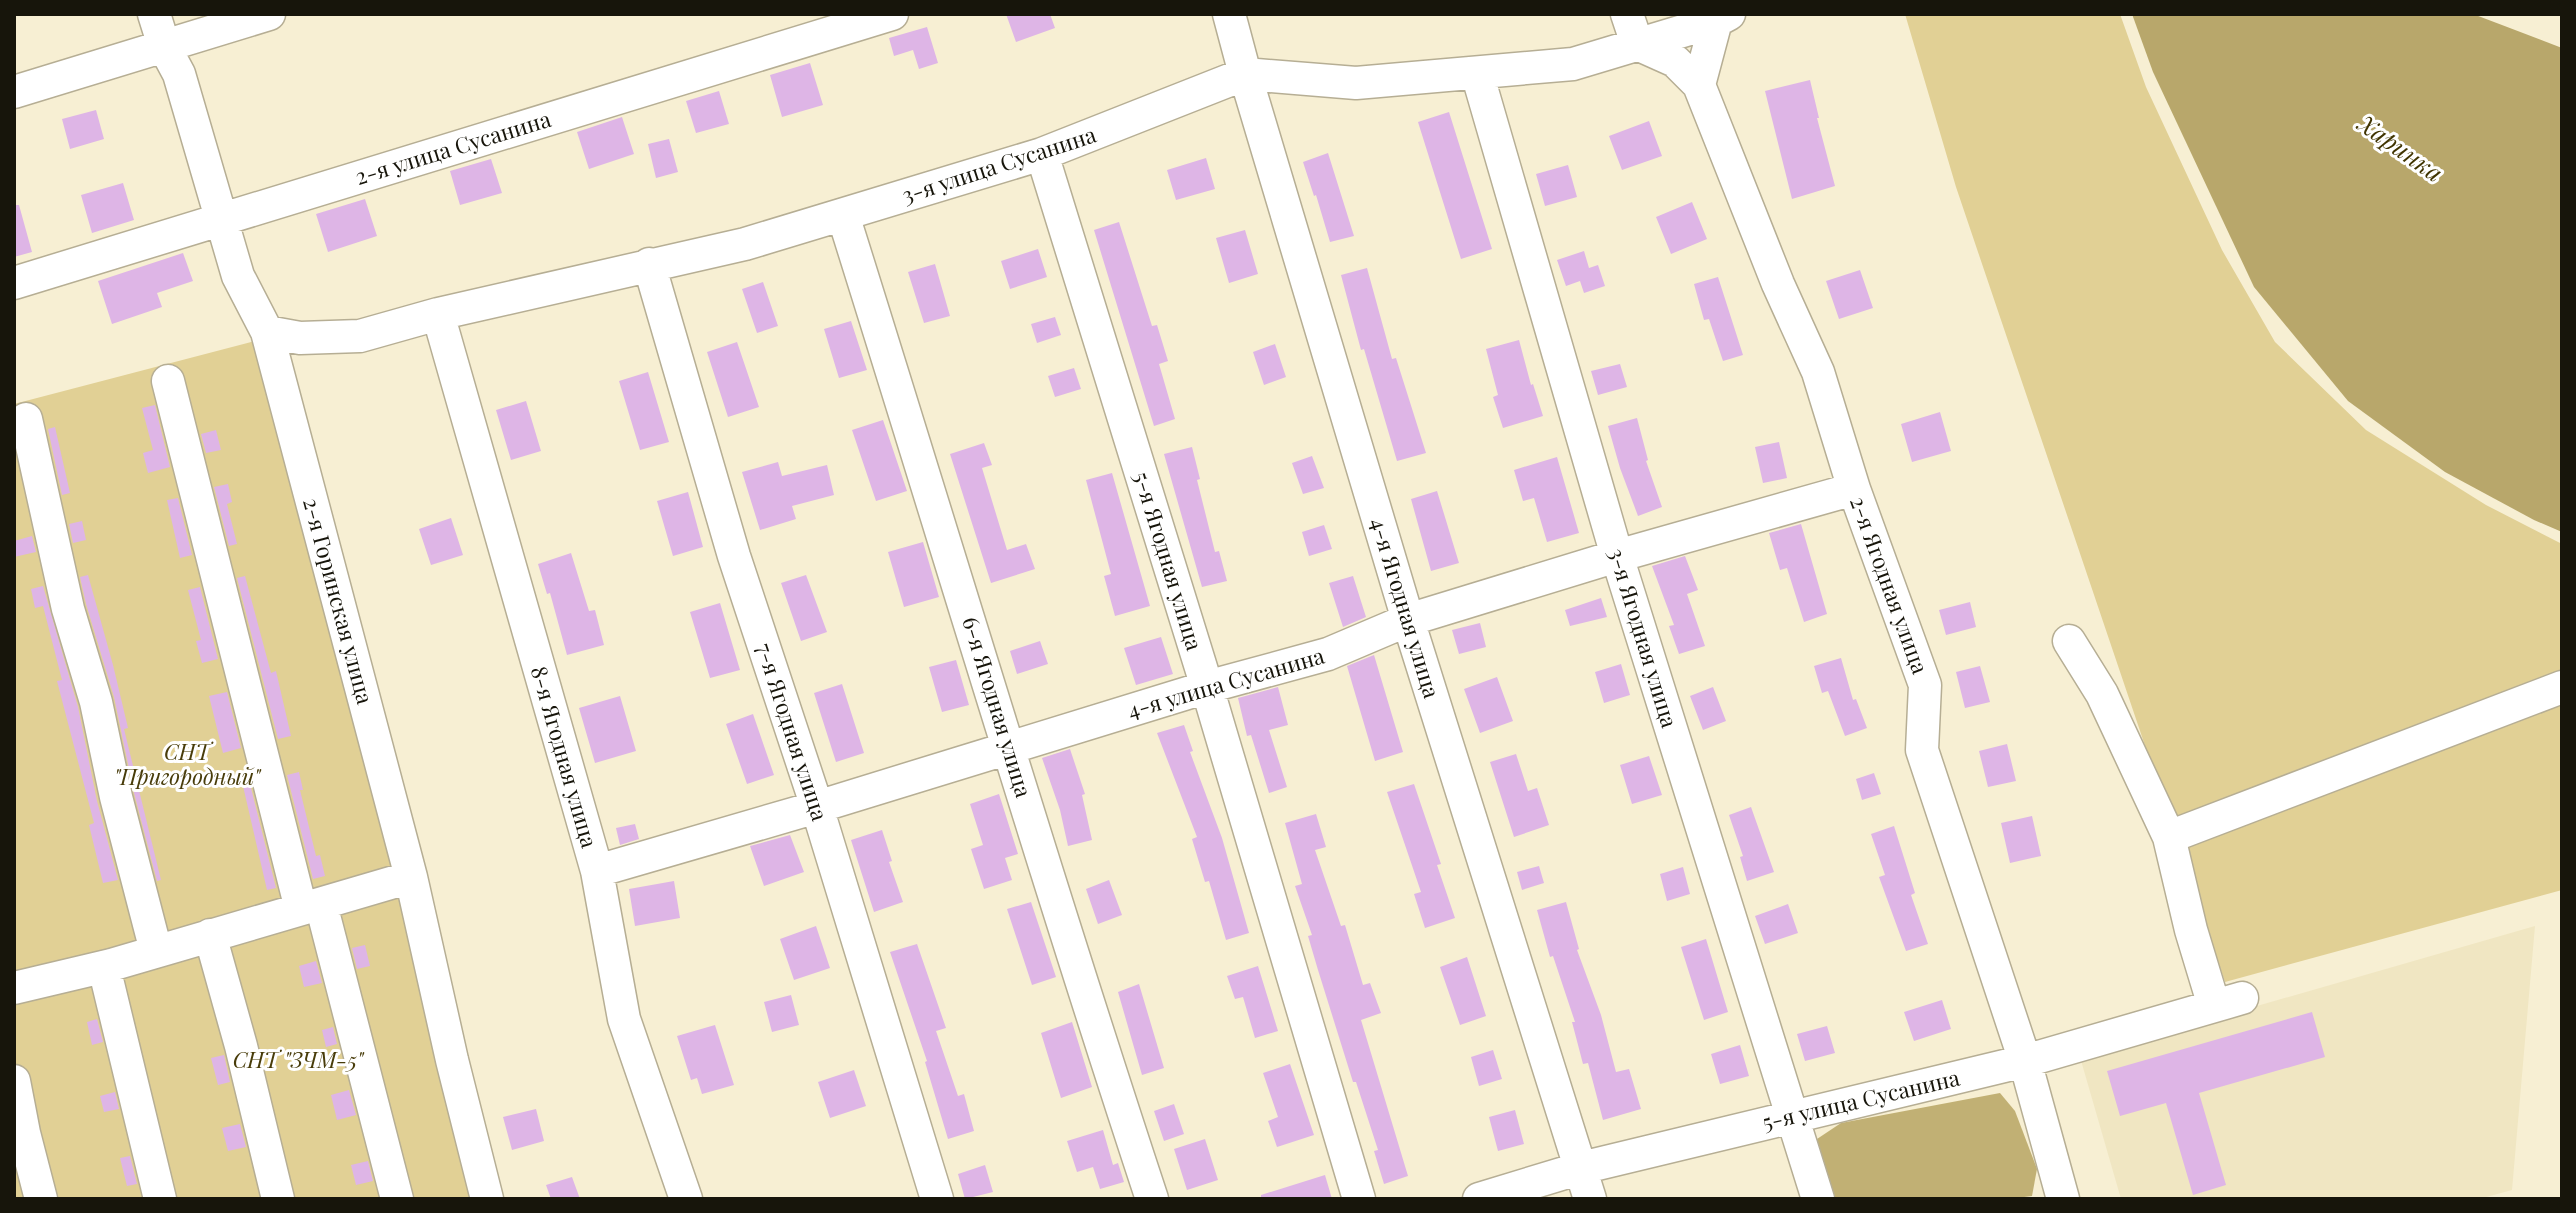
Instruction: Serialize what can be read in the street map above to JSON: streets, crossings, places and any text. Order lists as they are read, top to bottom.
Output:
{
  "streets": {
    "street": [
      "2-я улица Сусанина",
      "3-я улица Сусанина",
      "5-я Ягодная улица",
      "2-я Ягодная улица",
      "2-я Горинская улица",
      "4-я Ягодная улица",
      "3-я Ягодная улица",
      "4-я улица Сусанина",
      "6-я Ягодная улица",
      "7-я Ягодная улица",
      "8-я Ягодная улица",
      "5-я улица Сусанина"
    ]
  },
  "crossings": [
    ["2-я улица Сусанина", "2-я Горинская улица"],
    ["3-я улица Сусанина", "5-я Ягодная улица"],
    ["3-я улица Сусанина", "2-я Ягодная улица"],
    ["3-я улица Сусанина", "2-я Горинская улица"],
    ["3-я улица Сусанина", "4-я Ягодная улица"],
    ["3-я улица Сусанина", "3-я Ягодная улица"],
    ["3-я улица Сусанина", "6-я Ягодная улица"],
    ["3-я улица Сусанина", "7-я Ягодная улица"],
    ["3-я улица Сусанина", "8-я Ягодная улица"],
    ["5-я Ягодная улица", "4-я улица Сусанина"],
    ["2-я Ягодная улица", "4-я улица Сусанина"],
    ["2-я Ягодная улица", "5-я улица Сусанина"],
    ["4-я Ягодная улица", "4-я улица Сусанина"],
    ["4-я Ягодная улица", "5-я улица Сусанина"],
    ["3-я Ягодная улица", "4-я улица Сусанина"],
    ["3-я Ягодная улица", "5-я улица Сусанина"],
    ["4-я улица Сусанина", "6-я Ягодная улица"],
    ["4-я улица Сусанина", "7-я Ягодная улица"],
    ["4-я улица Сусанина", "8-я Ягодная улица"]
  ],
  "water": ["Харинка"],
  "parks": ["СНТ \"Пригородный\"", "СНТ \"ЗЧМ-5\""]
}
